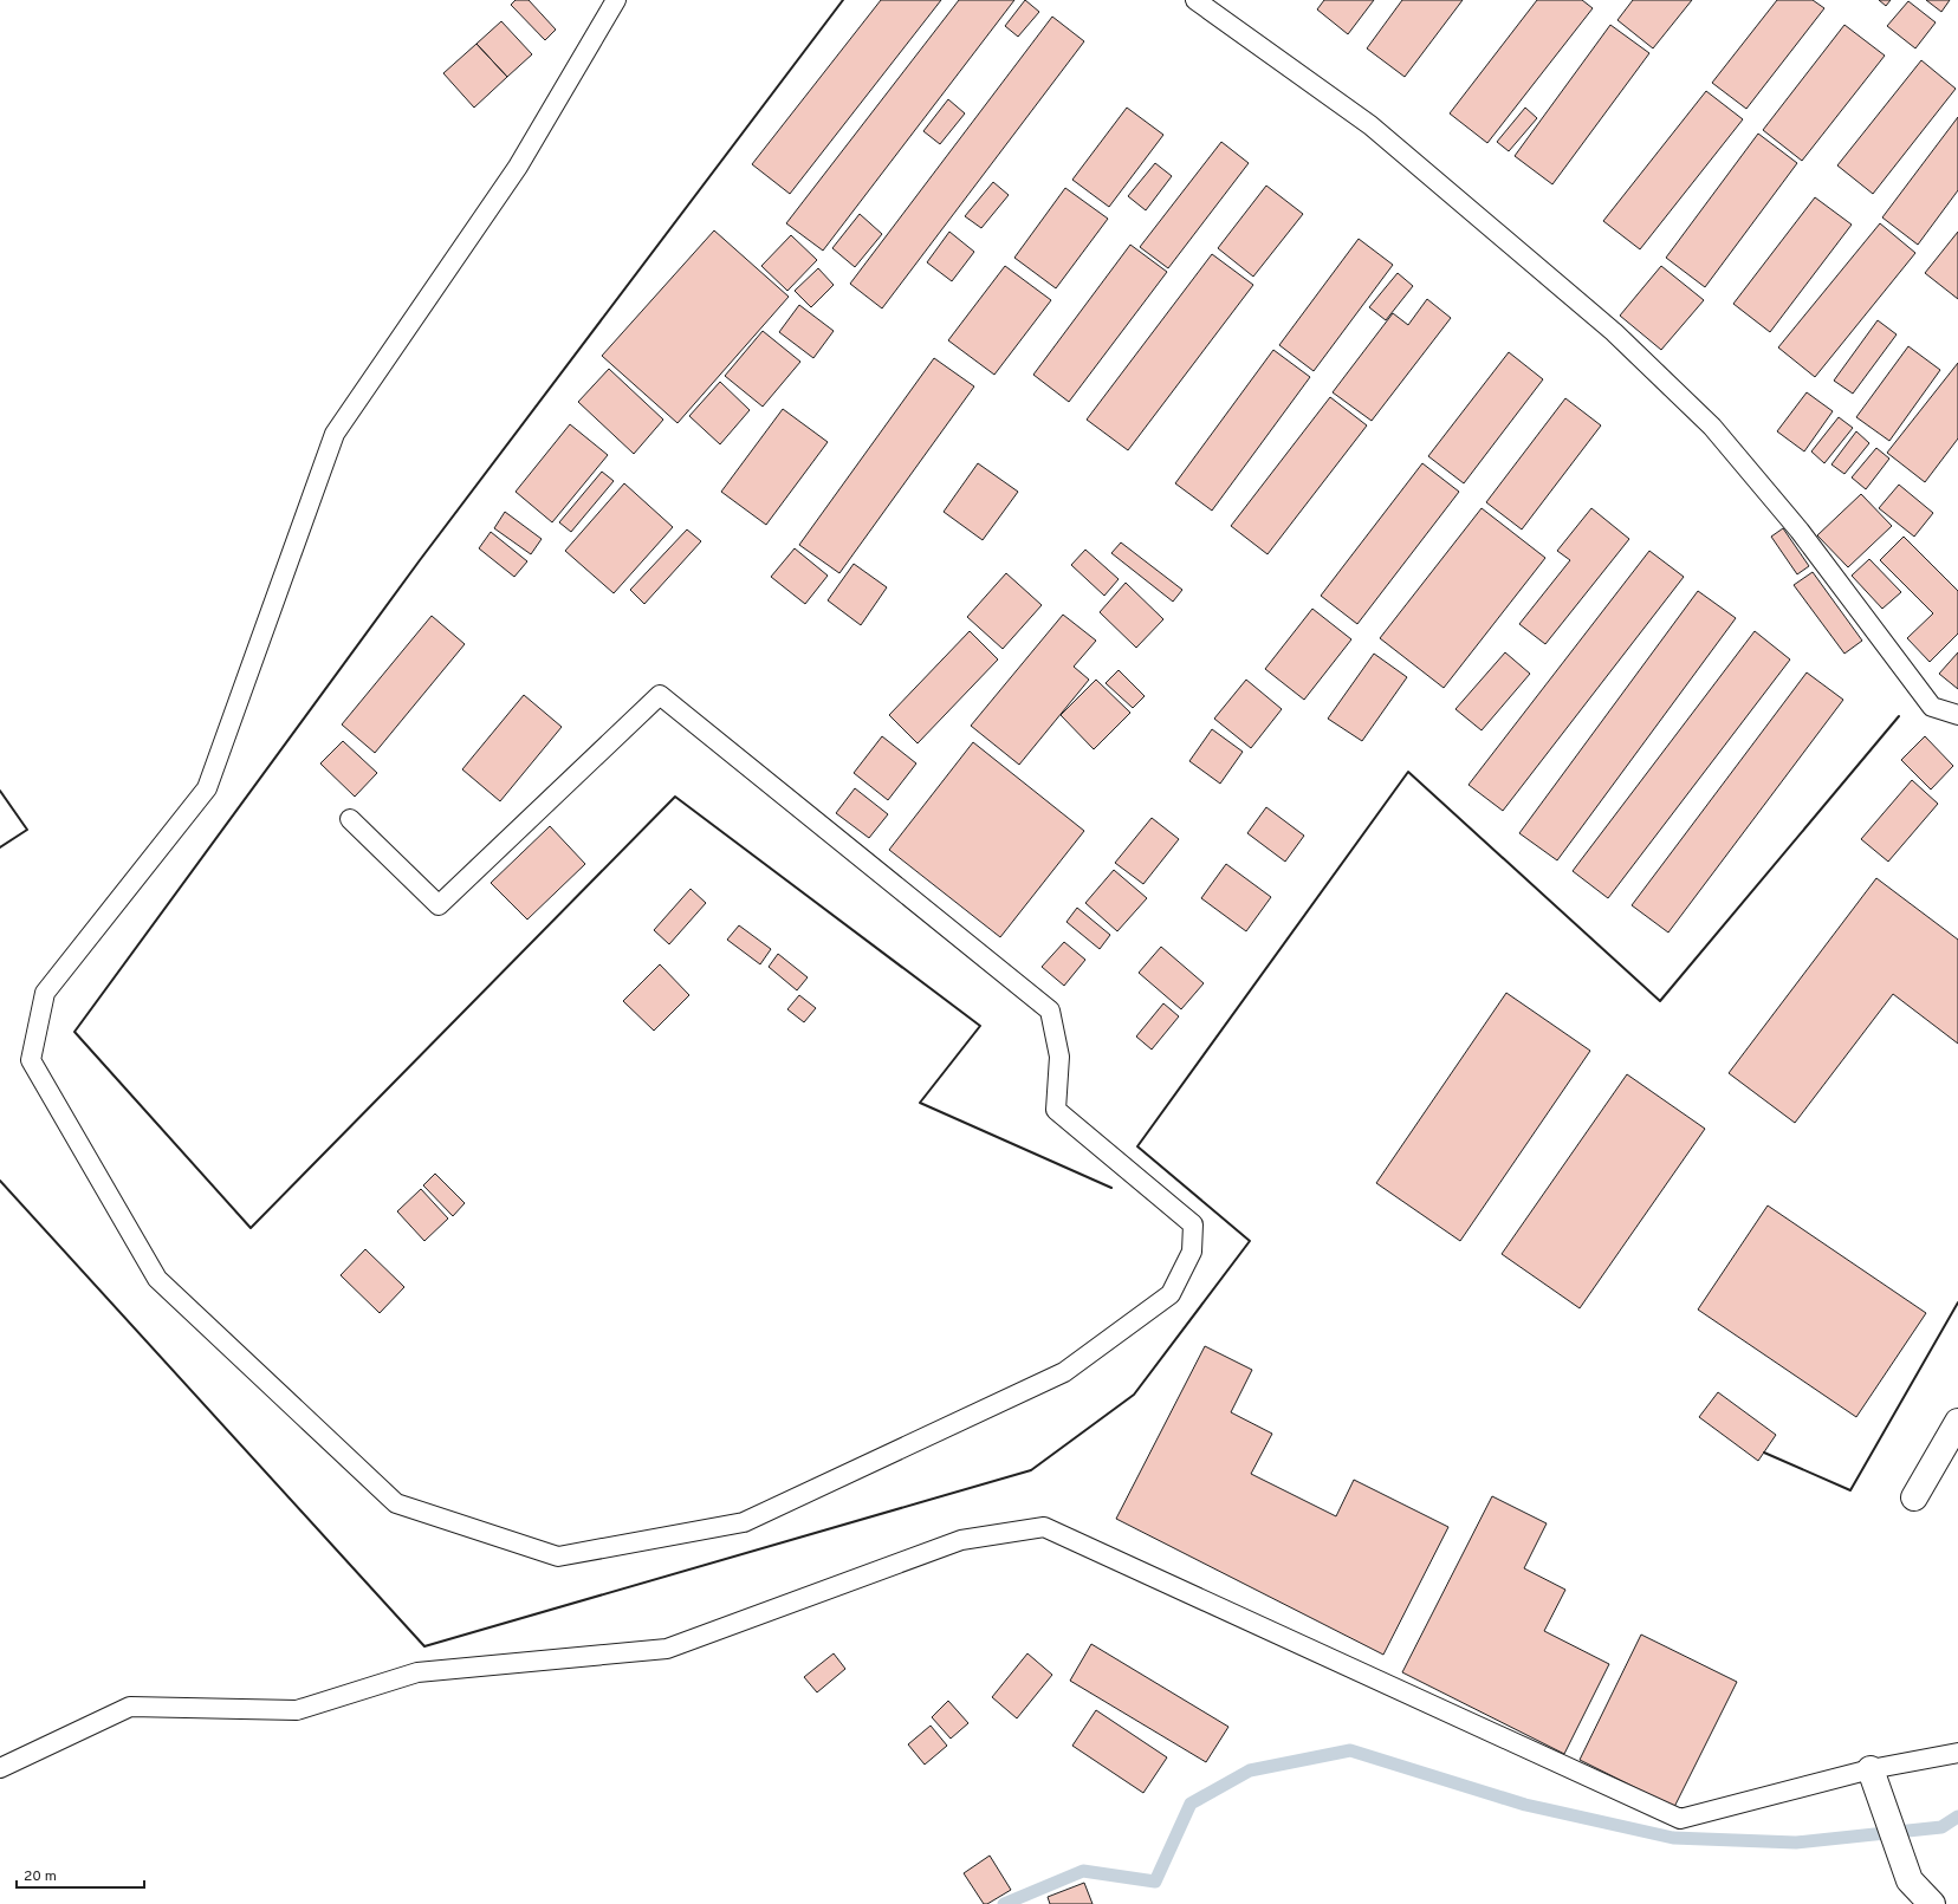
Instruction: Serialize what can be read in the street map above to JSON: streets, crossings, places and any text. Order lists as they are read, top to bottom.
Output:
{
  "scale_bar": "20 m"
}
